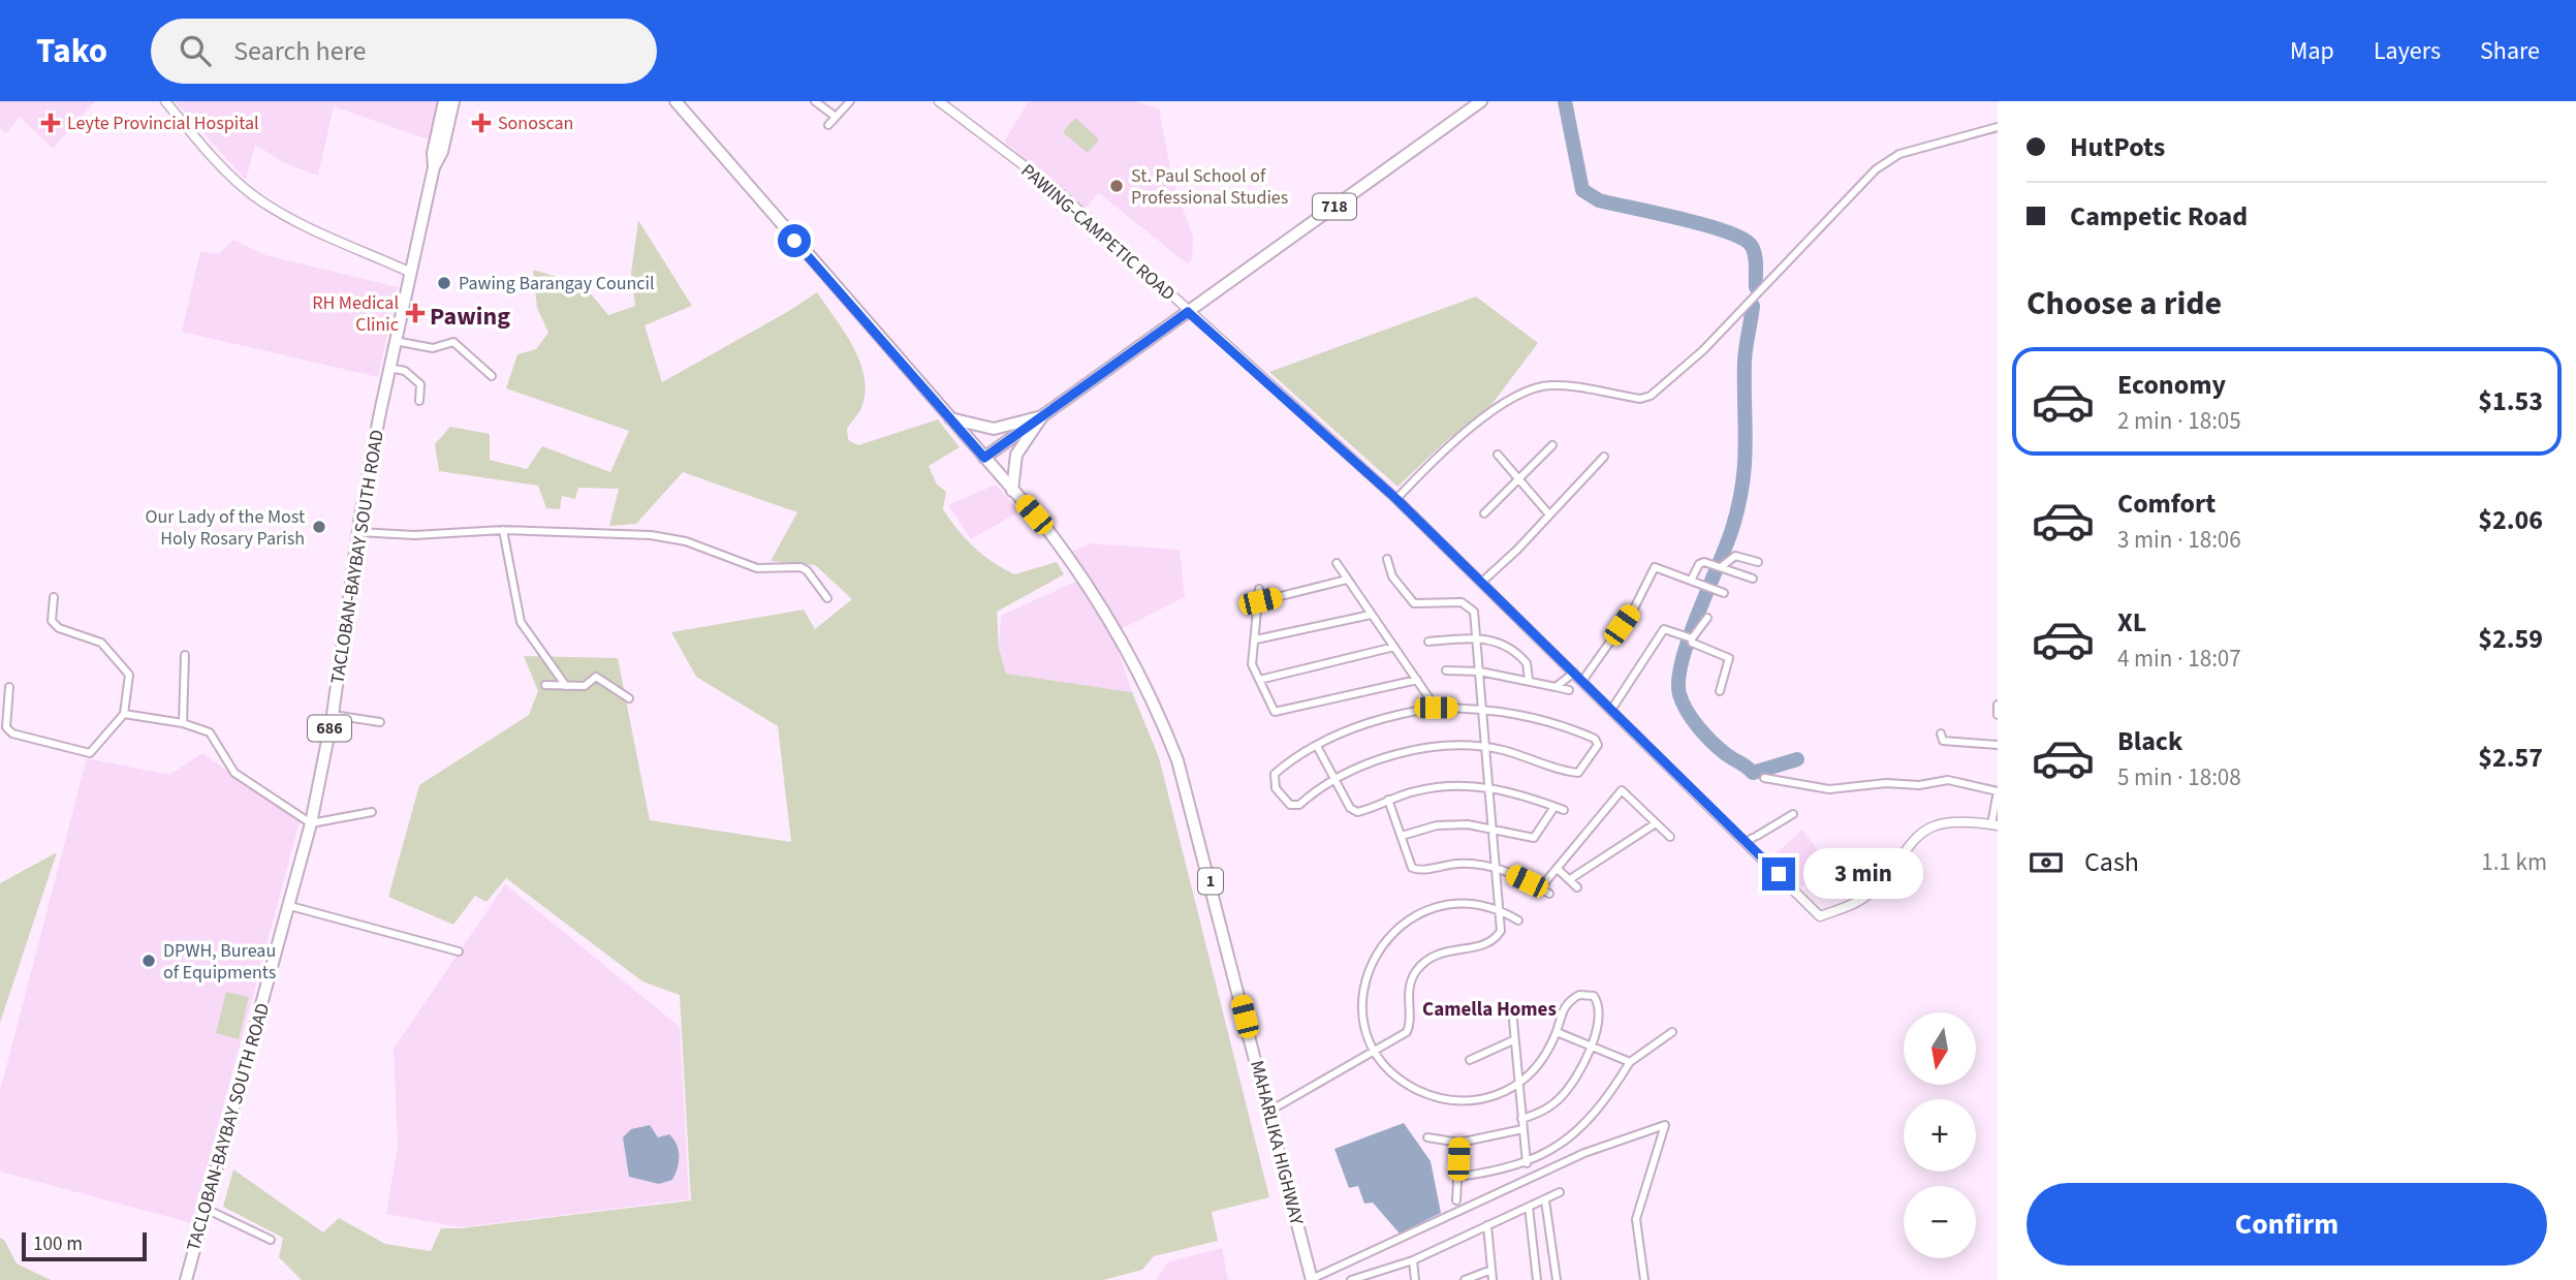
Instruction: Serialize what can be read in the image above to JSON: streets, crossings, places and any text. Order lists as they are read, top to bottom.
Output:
{
  "streets": {
    "main road": [
      "718",
      "TACLOBAN-BAYBAY SOUTH ROAD",
      "686",
      "1",
      "MAHARLIKA HIGHWAY"
    ],
    "street": ["PAWING-CAMPETIC ROAD"]
  },
  "crossings": [
    ["718", "PAWING-CAMPETIC ROAD"],
    ["718", "MAHARLIKA HIGHWAY"]
  ],
  "districts": ["Pawing", "Camella Homes"],
  "places": {
    "health": ["Leyte Provincial Hospital", "Sonoscan", "RH Medical Clinic"],
    "other": [
      "St. Paul School of Professional Studies",
      "Pawing Barangay Council",
      "Our Lady of the Most Holy Rosary Parish",
      "DPWH, Bureau of Equipments"
    ]
  },
  "scale_bar": "100 m",
  "north": "bottom",
  "page": {
    "header": "Tako",
    "search": "Search here",
    "nav": ["Map", "Layers", "Share"],
    "banner": ["HutPots", "Campetic Road"],
    "heading": "Choose a ride",
    "list": [
      {
        "name": "Economy",
        "note": "2 min · 18:05",
        "value": "$1.53"
      },
      {
        "name": "Comfort",
        "note": "3 min · 18:06",
        "value": "$2.06"
      },
      {
        "name": "XL",
        "note": "4 min · 18:07",
        "value": "$2.59"
      },
      {
        "name": "Black",
        "note": "5 min · 18:08",
        "value": "$2.57"
      }
    ],
    "pay": ["Cash", "1.1 km"],
    "bubble": "3 min",
    "map_buttons": ["+", "−"],
    "buttons": "Confirm",
    "scale": "100 m"
  }
}
